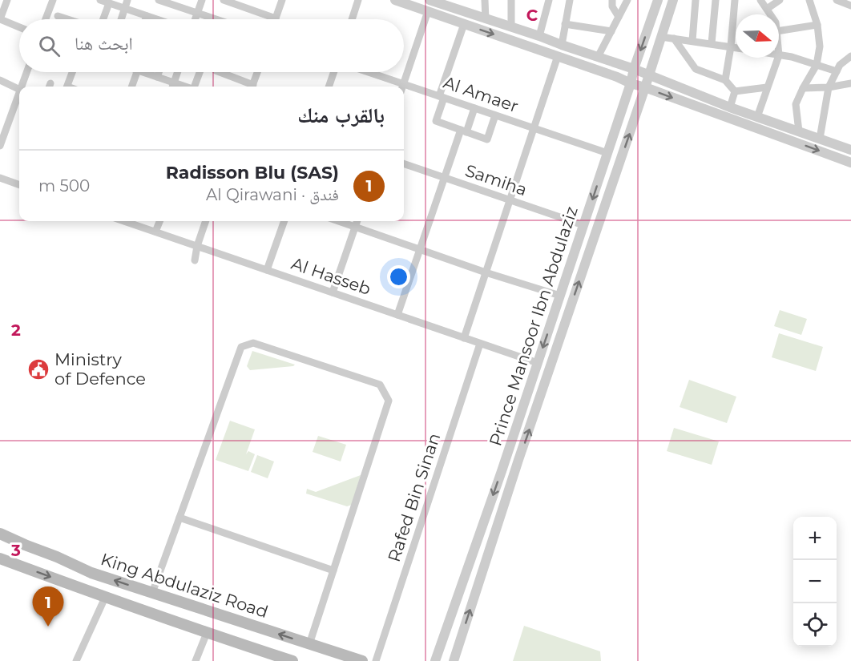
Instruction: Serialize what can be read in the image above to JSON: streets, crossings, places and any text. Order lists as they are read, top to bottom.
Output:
{
  "streets": {
    "main road": ["King Abdulaziz Road"],
    "street": [
      "Al Amaer",
      "Samiha",
      "Al Hasseb",
      "Prince Mansoor Ibn Abdulaziz",
      "Rafed Bin Sinan"
    ]
  },
  "crossings": [
    ["Al Amaer", "Prince Mansoor Ibn Abdulaziz"],
    ["Samiha", "Prince Mansoor Ibn Abdulaziz"],
    ["Al Hasseb", "Prince Mansoor Ibn Abdulaziz"],
    ["Al Hasseb", "Rafed Bin Sinan"]
  ],
  "places": {
    "public building": ["Ministry of Defence"]
  },
  "north": "right",
  "page": {
    "search": "ابحث هنا",
    "heading": "بالقرب منك",
    "list": [
      {
        "mark": "1",
        "name": "Radisson Blu (SAS)",
        "note": "فندق · Al Qirawani",
        "value": "500 m"
      }
    ],
    "map_buttons": ["+", "−"],
    "pins": "1"
  },
  "grid": {
    "columns": ["C"],
    "rows": ["2", "3"]
  }
}
